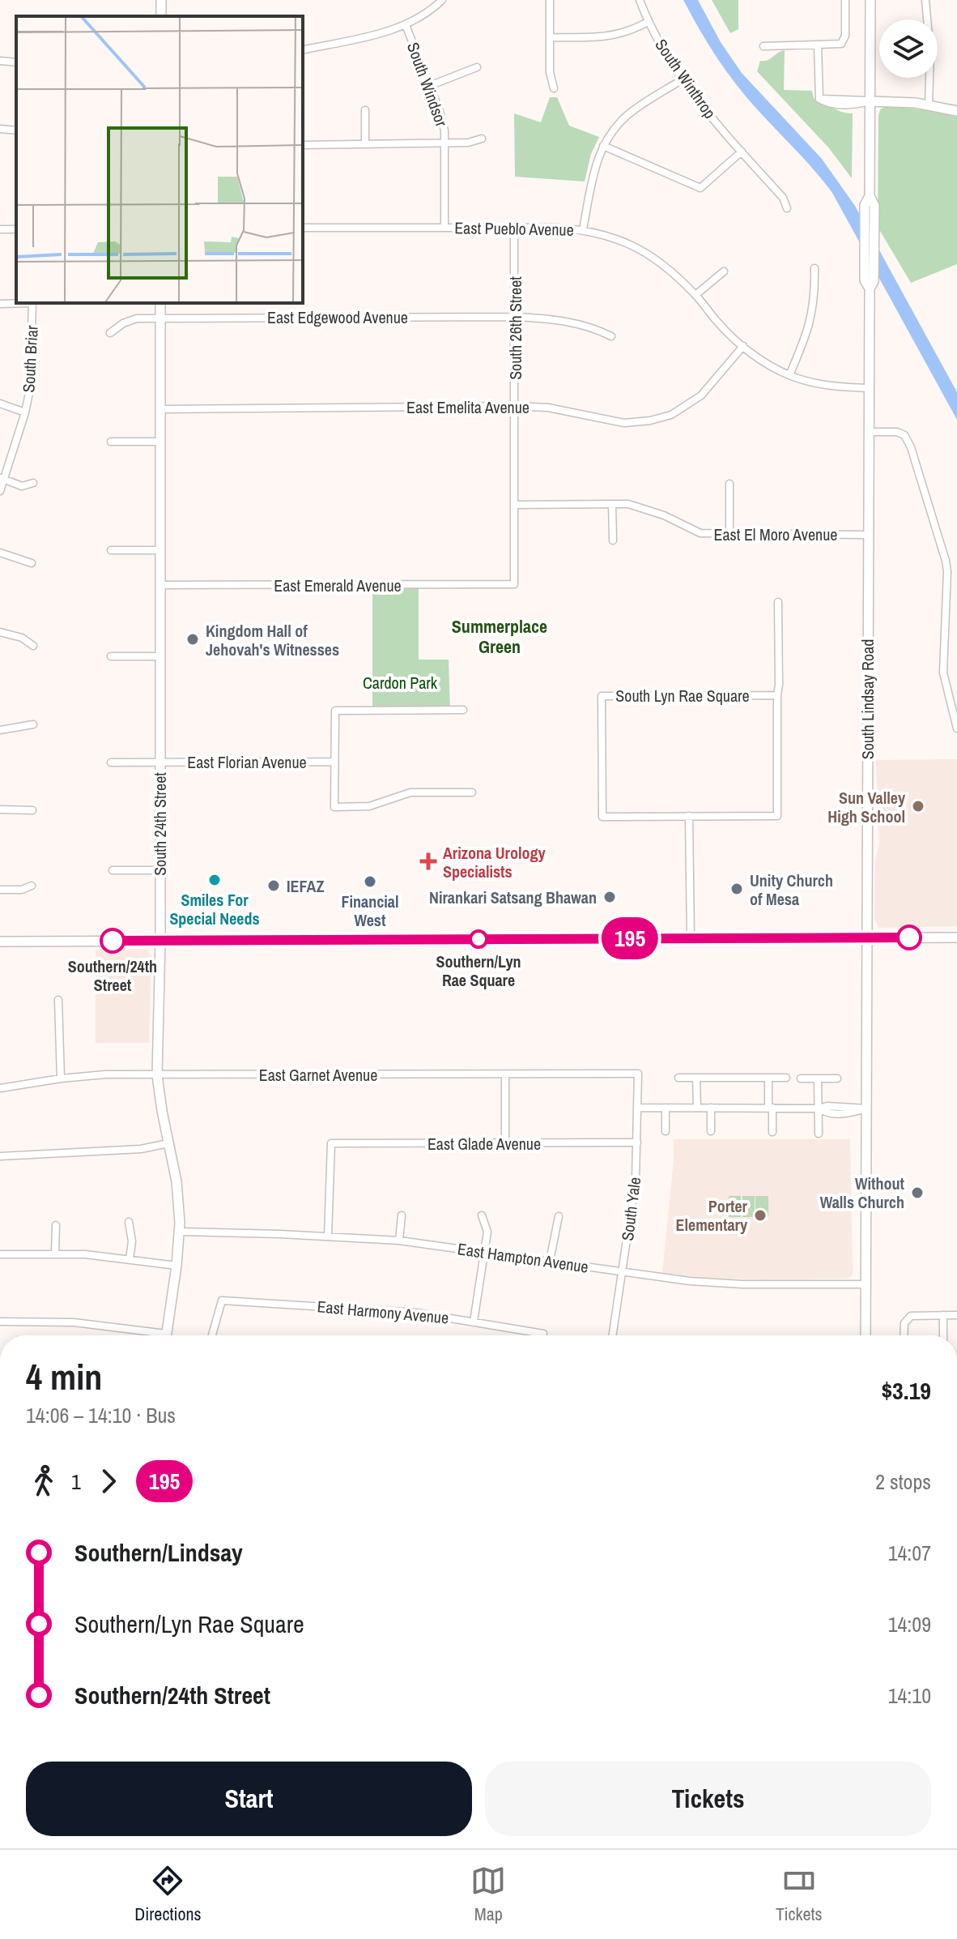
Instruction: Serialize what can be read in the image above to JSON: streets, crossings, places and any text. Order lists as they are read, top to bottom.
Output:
{
  "streets": {
    "main road": ["South Lindsay Road", "South 24th Street"],
    "street": [
      "South Winthrop",
      "South Windsor",
      "East Pueblo Avenue",
      "East Edgewood Avenue",
      "South 26th Street",
      "South Briar",
      "East Emelita Avenue",
      "East El Moro Avenue",
      "East Emerald Avenue",
      "South Lyn Rae Square",
      "East Florian Avenue",
      "East Garnet Avenue",
      "East Glade Avenue",
      "South Yale",
      "East Hampton Avenue",
      "East Harmony Avenue"
    ]
  },
  "crossings": [
    ["South Windsor", "East Pueblo Avenue"],
    ["East Pueblo Avenue", "South 26th Street"],
    ["East Pueblo Avenue", "East Emelita Avenue"],
    ["East Pueblo Avenue", "South Lindsay Road"],
    ["East Edgewood Avenue", "South 26th Street"],
    ["East Edgewood Avenue", "South 24th Street"],
    ["South 26th Street", "East Emelita Avenue"],
    ["South 26th Street", "East El Moro Avenue"],
    ["South 26th Street", "East Emerald Avenue"],
    ["East Emelita Avenue", "South 24th Street"],
    ["East El Moro Avenue", "South Lindsay Road"],
    ["East Emerald Avenue", "South 24th Street"],
    ["South Lindsay Road", "East Hampton Avenue"],
    ["East Florian Avenue", "South 24th Street"],
    ["South 24th Street", "East Garnet Avenue"],
    ["South 24th Street", "East Hampton Avenue"],
    ["East Garnet Avenue", "South Yale"],
    ["East Glade Avenue", "South Yale"],
    ["East Glade Avenue", "East Hampton Avenue"],
    ["South Yale", "East Hampton Avenue"]
  ],
  "districts": ["Summerplace Green"],
  "parks": ["Cardon Park"],
  "places": {
    "other": [
      "Kingdom Hall of Jehovah's Witnesses",
      "Sun Valley High School",
      "Smiles For Special Needs",
      "Financial West",
      "IEFAZ",
      "Unity Church of Mesa",
      "Nirankari Satsang Bhawan",
      "Southern/Lyn Rae Square",
      "Southern/24th Street",
      "Without Walls Church",
      "Porter Elementary"
    ],
    "health": ["Arizona Urology Specialists"]
  },
  "lines": ["bus line 195"],
  "page": {
    "on_map": "195",
    "heading": ["4 min", "14:06 – 14:10 · Bus", "$3.19"],
    "legs": ["1", "195", "2 stops"],
    "list": [
      {
        "name": "Southern/Lindsay",
        "value": "14:07"
      },
      {
        "name": "Southern/Lyn Rae Square",
        "value": "14:09"
      },
      {
        "name": "Southern/24th Street",
        "value": "14:10"
      }
    ],
    "buttons": ["Start", "Tickets"],
    "tabs": ["Directions", "Map", "Tickets"]
  }
}
